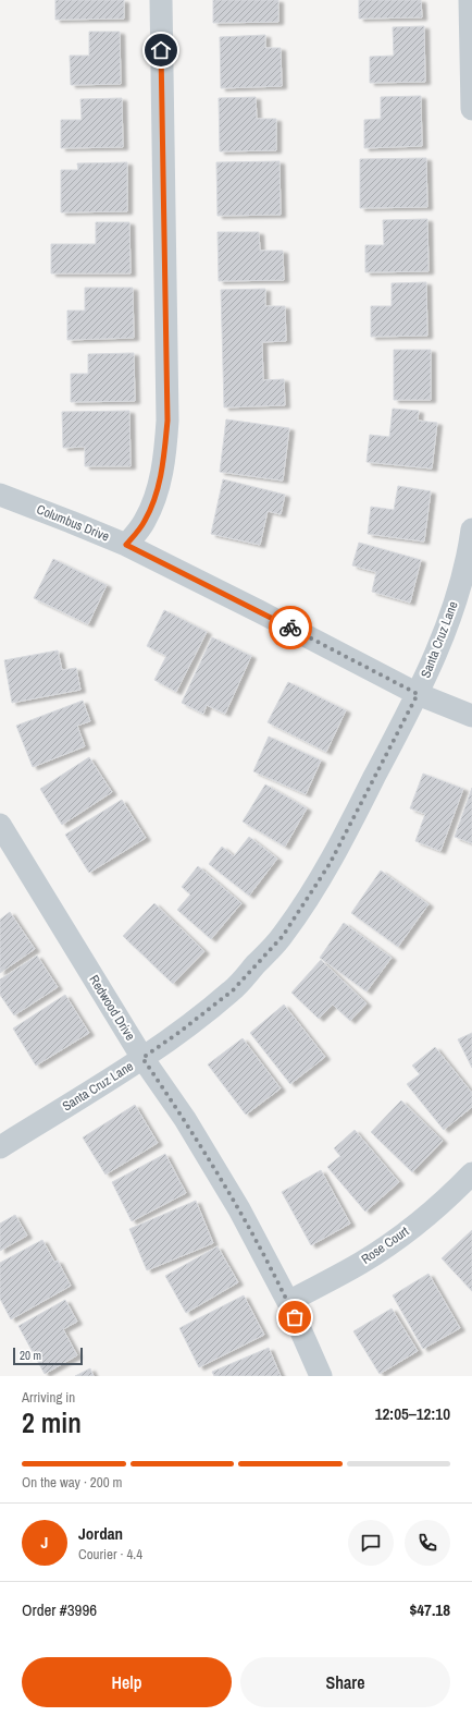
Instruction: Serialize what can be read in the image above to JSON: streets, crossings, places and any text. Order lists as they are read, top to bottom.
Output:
{
  "streets": {
    "street": [
      "Columbus Drive",
      "Santa Cruz Lane",
      "Redwood Drive",
      "Rose Court"
    ]
  },
  "crossings": [
    ["Columbus Drive", "Santa Cruz Lane"],
    ["Santa Cruz Lane", "Redwood Drive"],
    ["Redwood Drive", "Rose Court"]
  ],
  "scale_bar": "20 m",
  "page": {
    "scale": "20 m",
    "heading": ["2 min", "Arriving in", "12:05–12:10"],
    "panel": [
      "Jordan",
      "Courier · 4.4",
      "Order #3996",
      "$47.18"
    ],
    "bar": "On the way · 200 m",
    "round": "J",
    "buttons": ["Help", "Share"]
  }
}
